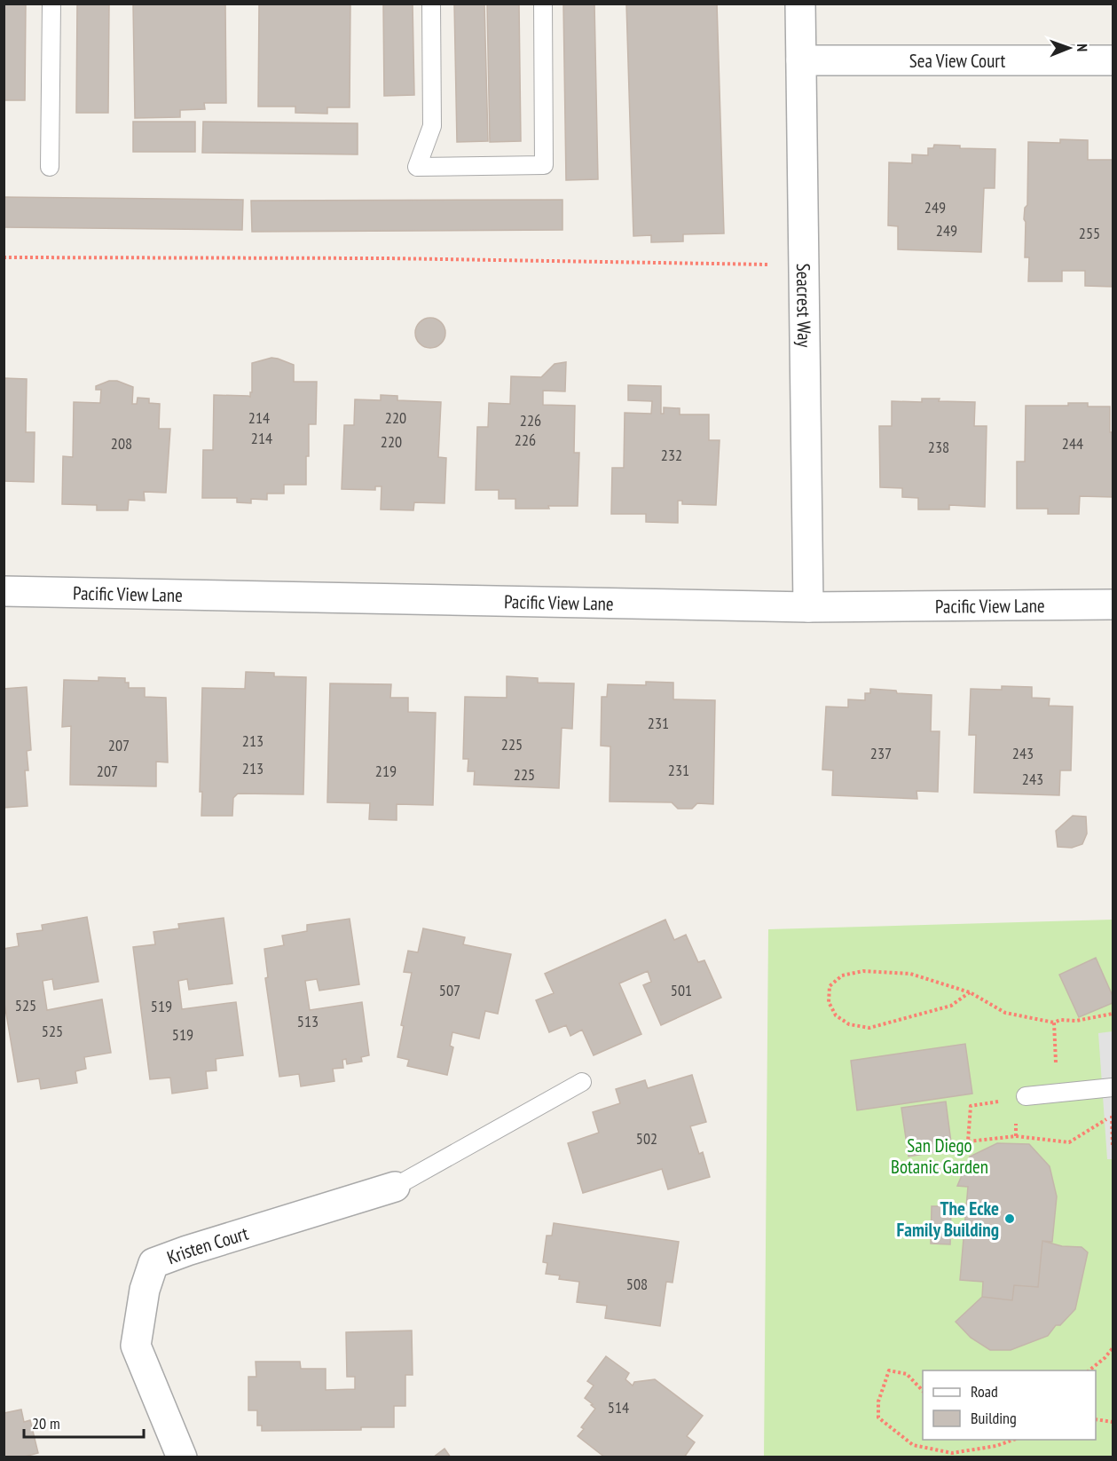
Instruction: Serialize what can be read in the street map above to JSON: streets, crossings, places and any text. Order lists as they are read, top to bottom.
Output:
{
  "streets": {
    "street": [
      "Sea View Court",
      "Seacrest Way",
      "Pacific View Lane",
      "Kristen Court"
    ]
  },
  "crossings": [
    ["Sea View Court", "Seacrest Way"],
    ["Seacrest Way", "Pacific View Lane"]
  ],
  "parks": ["San Diego Botanic Garden"],
  "places": ["The Ecke Family Building"],
  "house_numbers": [
    "249",
    "249",
    "255",
    "214",
    "220",
    "226",
    "214",
    "226",
    "220",
    "208",
    "244",
    "238",
    "232",
    "231",
    "213",
    "225",
    "207",
    "237",
    "243",
    "213",
    "231",
    "207",
    "219",
    "225",
    "243",
    "507",
    "501",
    "525",
    "519",
    "513",
    "525",
    "519",
    "502",
    "508",
    "514"
  ],
  "legend": ["Road", "Building"],
  "scale_bar": "20 m",
  "north": "right"
}
